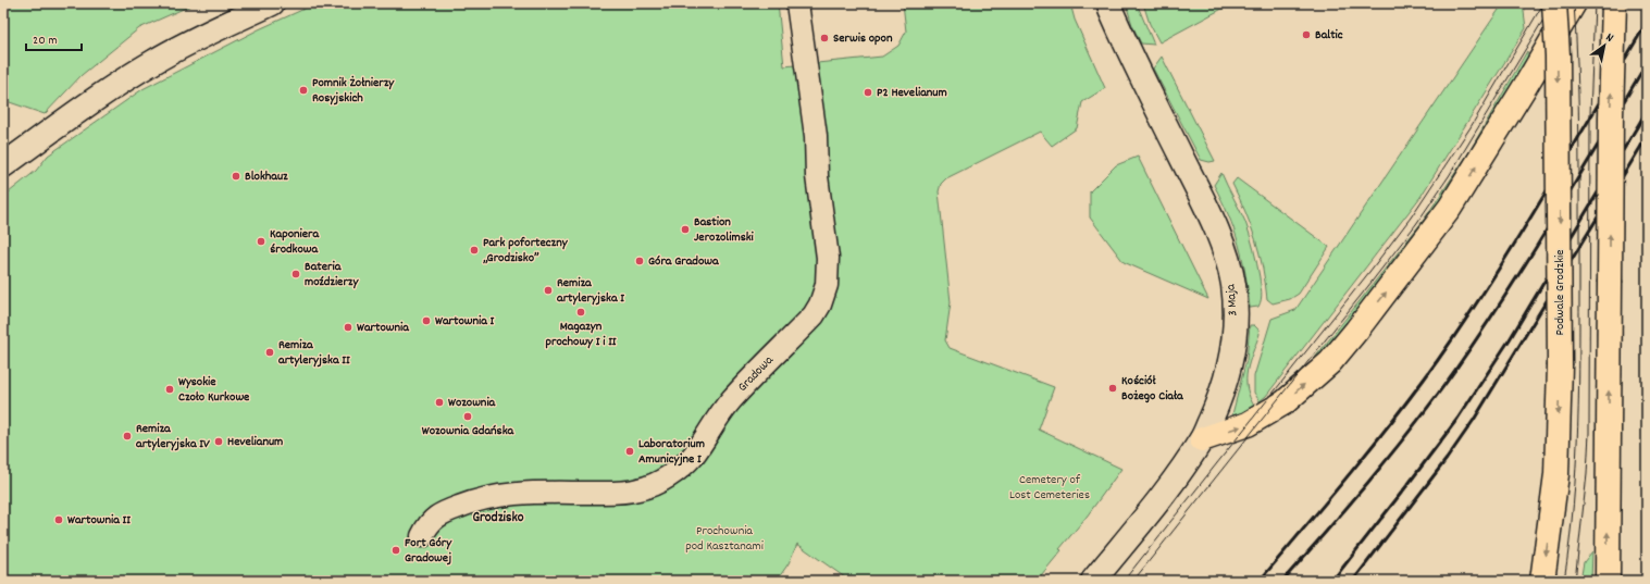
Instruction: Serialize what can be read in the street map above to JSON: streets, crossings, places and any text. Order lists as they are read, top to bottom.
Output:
{
  "streets": {
    "main road": ["Podwale Grodzkie", "3 Maja"],
    "street": ["Gradowa"]
  },
  "districts": ["Grodzisko"],
  "parks": ["Cemetery of Lost Cemeteries", "Prochownia pod Kasztanami"],
  "places": [
    "Baltic",
    "Serwis opon",
    "Pomnik Żołnierzy Rosyjskich",
    "P2 Hevelianum",
    "Blokhauz",
    "Bastion Jerozolimski",
    "Kaponiera środkowa",
    "Park poforteczny „Grodzisko”",
    "Góra Gradowa",
    "Bateria moździerzy",
    "Remiza artyleryjska I",
    "Magazyn prochowy I i II",
    "Wartownia I",
    "Wartownia",
    "Remiza artyleryjska II",
    "Kościół Bożego Ciała",
    "Wysokie Czoło Kurkowe",
    "Wozownia",
    "Wozownia Gdańska",
    "Remiza artyleryjska IV",
    "Hevelianum",
    "Laboratorium Amunicyjne I",
    "Wartownia II",
    "Fort Góry Gradowej"
  ],
  "scale_bar": "20 m",
  "north": "top right"
}
